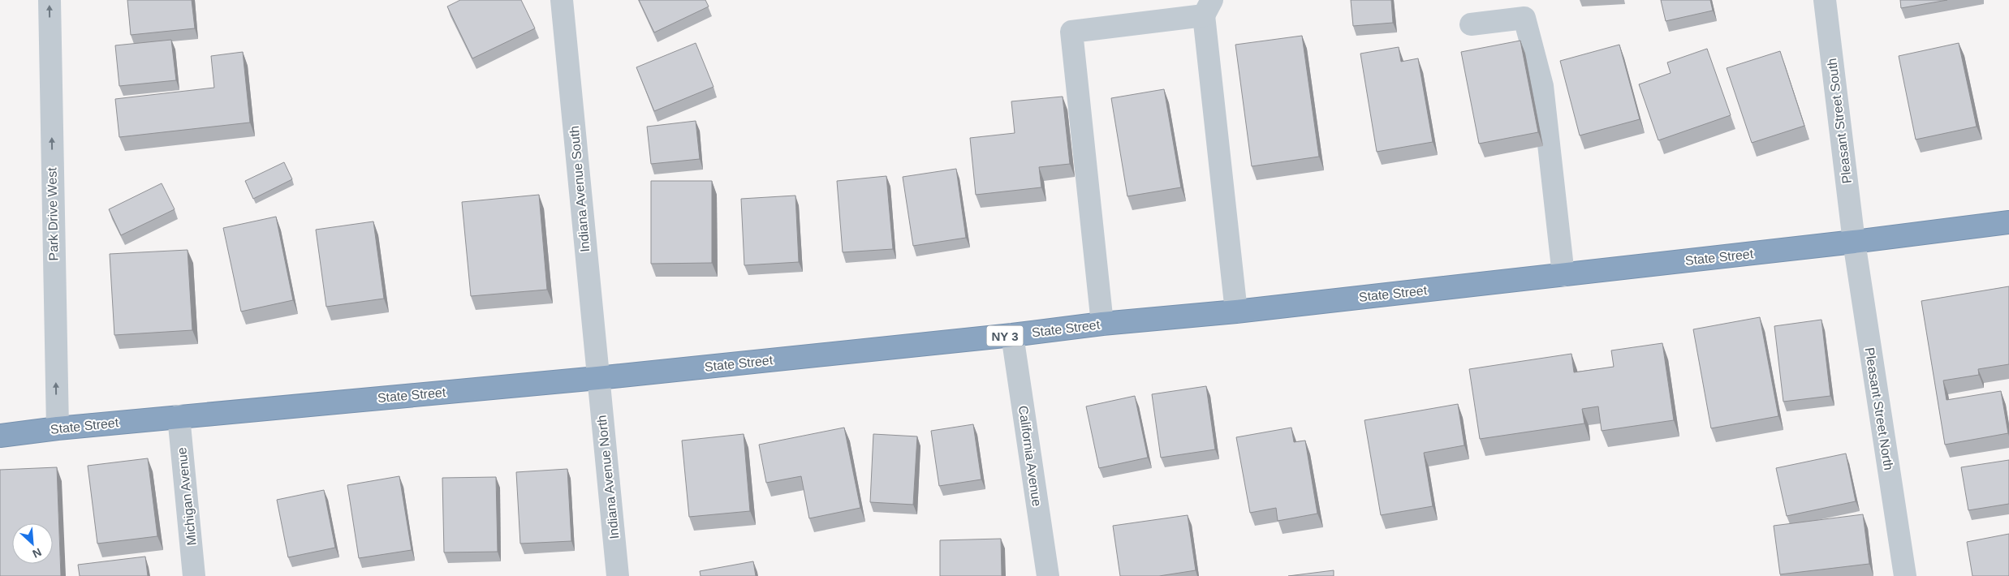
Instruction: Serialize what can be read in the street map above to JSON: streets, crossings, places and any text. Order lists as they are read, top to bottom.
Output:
{
  "streets": {
    "highway": ["State Street", "NY 3"],
    "street": [
      "Pleasant Street South",
      "Indiana Avenue South",
      "Park Drive West",
      "Pleasant Street North",
      "California Avenue",
      "Indiana Avenue North",
      "Michigan Avenue"
    ]
  },
  "crossings": [
    ["Pleasant Street South", "State Street"],
    ["Pleasant Street South", "Pleasant Street North"],
    ["Indiana Avenue South", "State Street"],
    ["Indiana Avenue South", "Indiana Avenue North"],
    ["Park Drive West", "State Street"],
    ["State Street", "Pleasant Street North"],
    ["State Street", "California Avenue"],
    ["State Street", "Indiana Avenue North"],
    ["State Street", "Michigan Avenue"]
  ],
  "one_way": ["Park Drive West"],
  "north": "bottom right"
}
